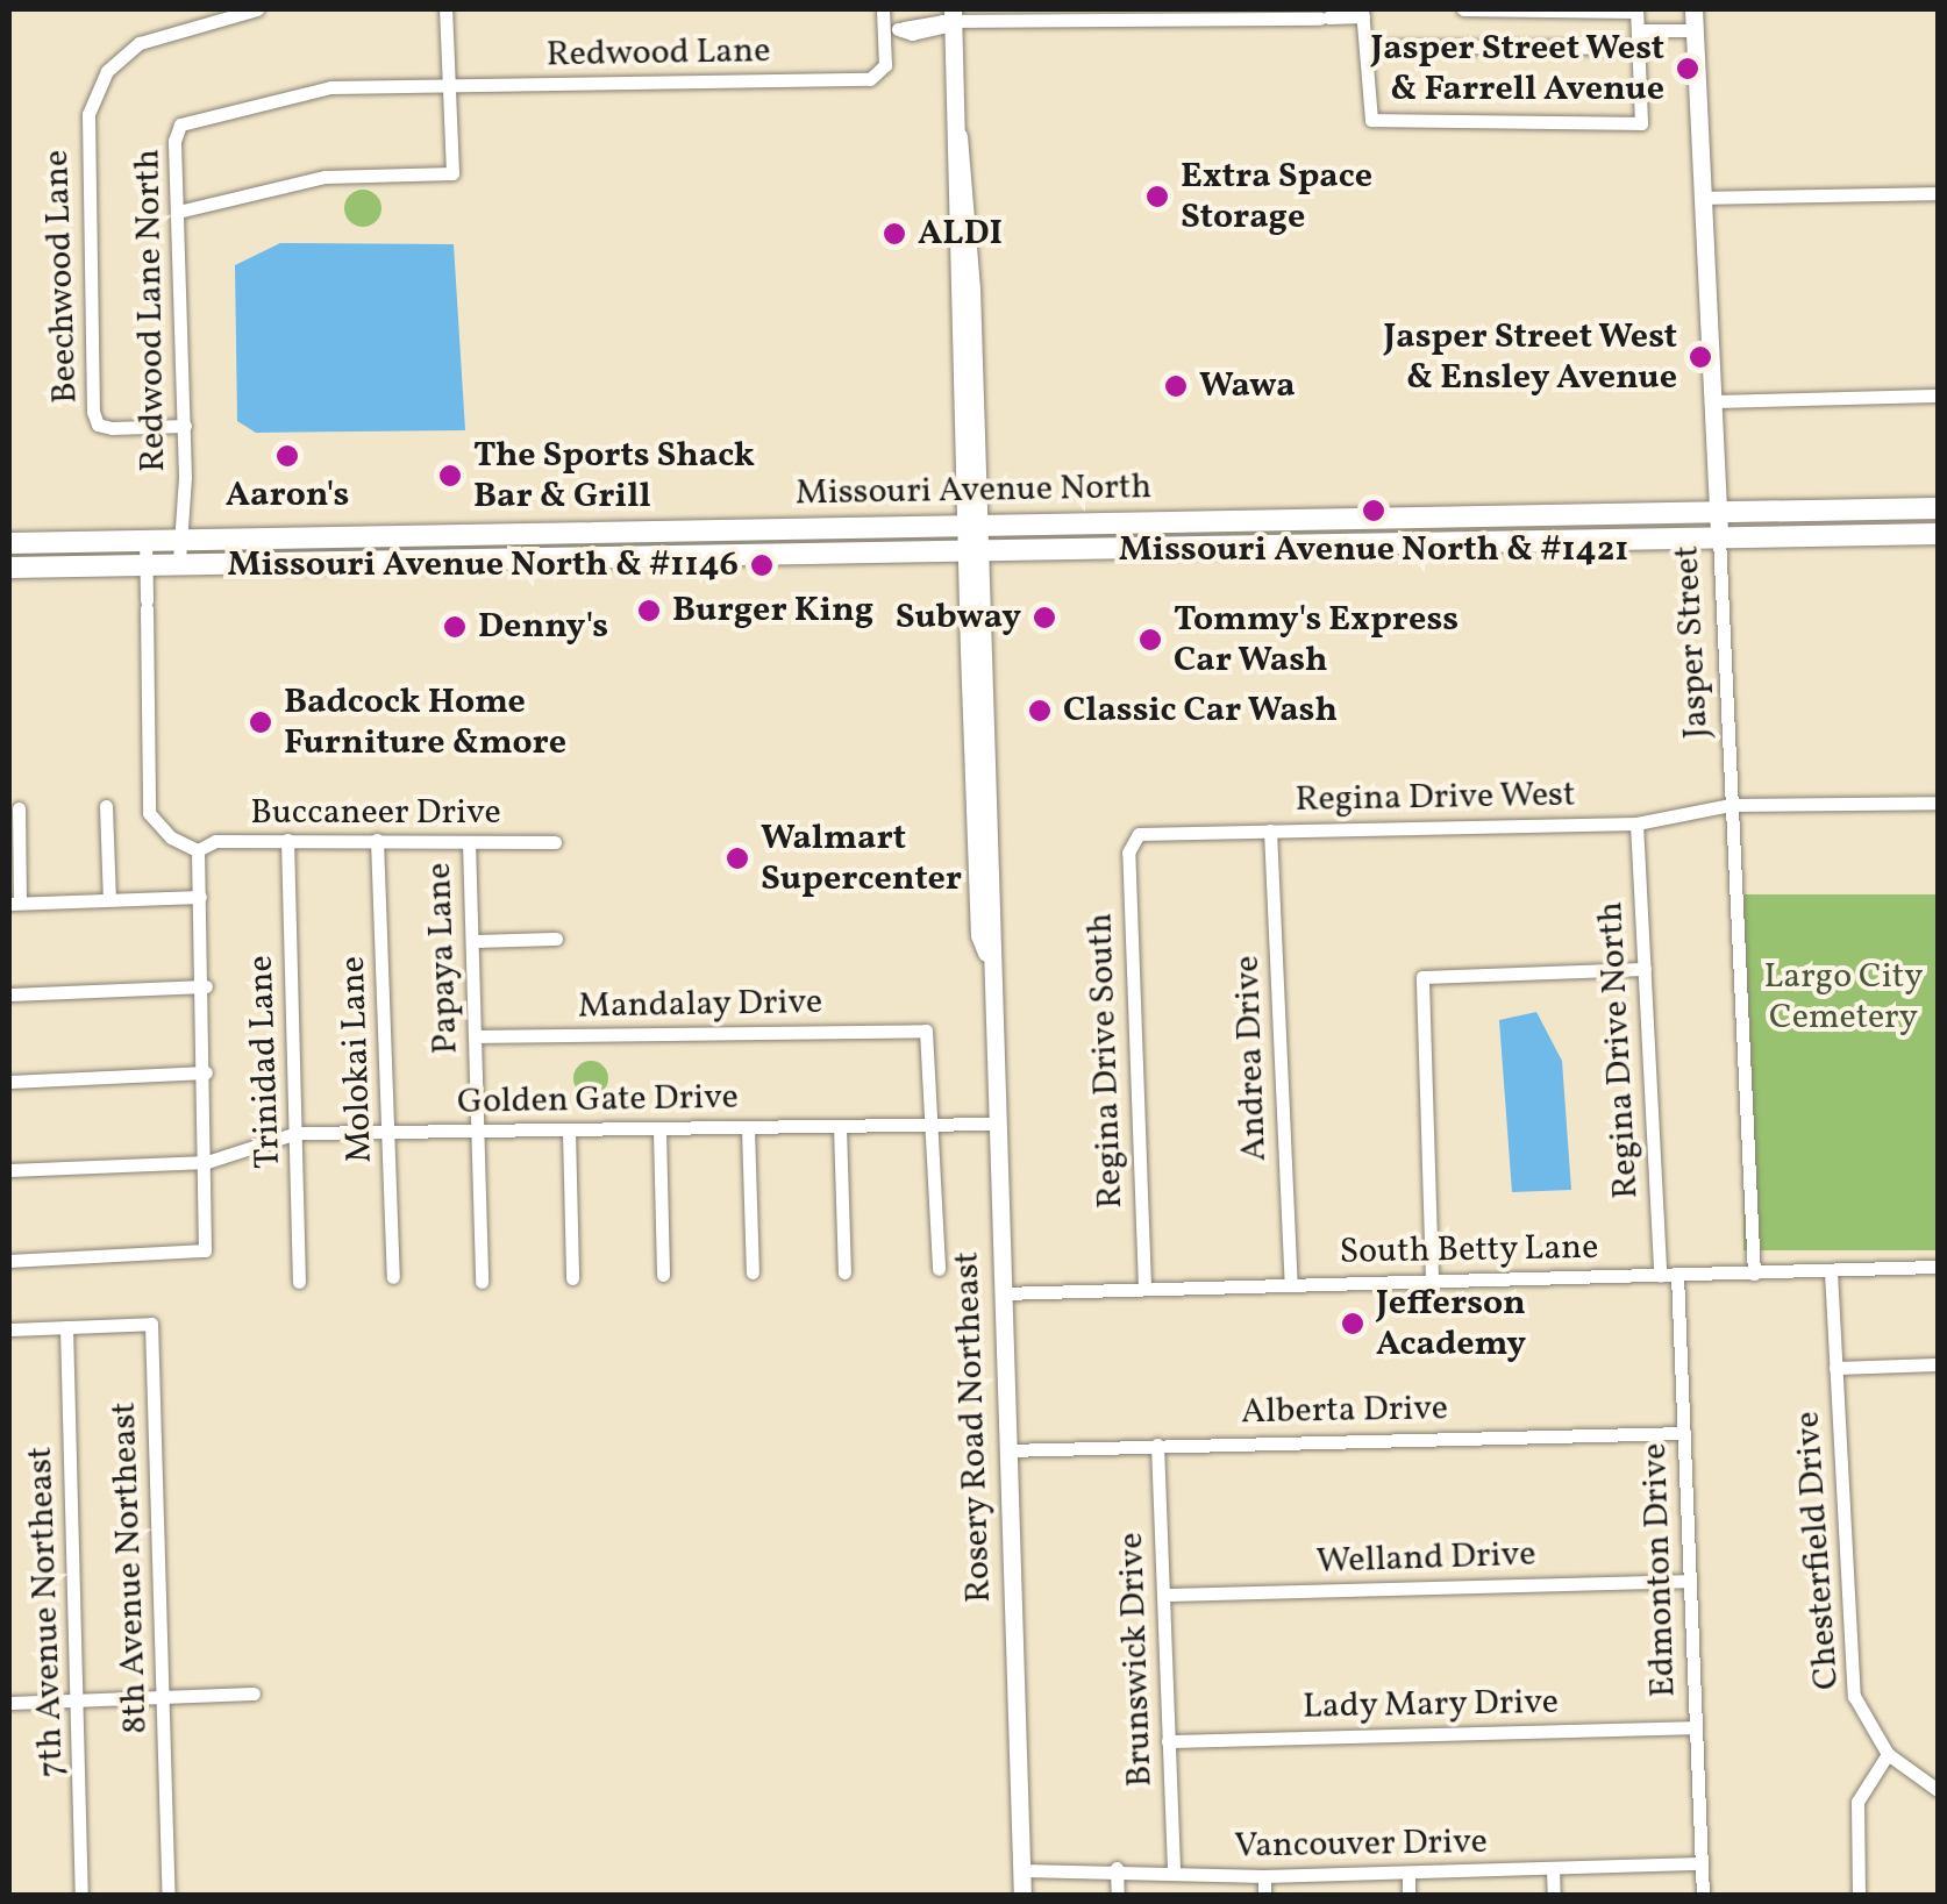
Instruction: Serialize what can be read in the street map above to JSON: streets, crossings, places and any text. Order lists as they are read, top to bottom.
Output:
{
  "streets": {
    "main road": ["Missouri Avenue North"],
    "street": [
      "Redwood Lane",
      "Beechwood Lane",
      "Redwood Lane North",
      "Jasper Street",
      "Regina Drive West",
      "Buccaneer Drive",
      "Papaya Lane",
      "Mandalay Drive",
      "Regina Drive North",
      "Andrea Drive",
      "Molokai Lane",
      "Regina Drive South",
      "Trinidad Lane",
      "Golden Gate Drive",
      "South Betty Lane",
      "Alberta Drive",
      "Rosery Road Northeast",
      "Chesterfield Drive",
      "Welland Drive",
      "8th Avenue Northeast",
      "Edmonton Drive",
      "7th Avenue Northeast",
      "Brunswick Drive",
      "Lady Mary Drive",
      "Vancouver Drive"
    ]
  },
  "crossings": [
    ["Redwood Lane", "Redwood Lane North"],
    ["Beechwood Lane", "Redwood Lane North"],
    ["Redwood Lane North", "Missouri Avenue North"],
    ["Missouri Avenue North", "Jasper Street"],
    ["Missouri Avenue North", "Rosery Road Northeast"],
    ["Jasper Street", "Regina Drive West"],
    ["Jasper Street", "South Betty Lane"],
    ["Regina Drive West", "Regina Drive North"],
    ["Regina Drive West", "Andrea Drive"],
    ["Regina Drive West", "Regina Drive South"],
    ["Buccaneer Drive", "Papaya Lane"],
    ["Buccaneer Drive", "Molokai Lane"],
    ["Buccaneer Drive", "Trinidad Lane"],
    ["Papaya Lane", "Mandalay Drive"],
    ["Papaya Lane", "Golden Gate Drive"],
    ["Mandalay Drive", "Golden Gate Drive"],
    ["Regina Drive North", "South Betty Lane"],
    ["Andrea Drive", "South Betty Lane"],
    ["Molokai Lane", "Golden Gate Drive"],
    ["Regina Drive South", "South Betty Lane"],
    ["Trinidad Lane", "Golden Gate Drive"],
    ["Golden Gate Drive", "Rosery Road Northeast"],
    ["South Betty Lane", "Rosery Road Northeast"],
    ["South Betty Lane", "Chesterfield Drive"],
    ["South Betty Lane", "Edmonton Drive"],
    ["Alberta Drive", "Rosery Road Northeast"],
    ["Alberta Drive", "Edmonton Drive"],
    ["Alberta Drive", "Brunswick Drive"],
    ["Rosery Road Northeast", "Vancouver Drive"],
    ["Welland Drive", "Edmonton Drive"],
    ["Welland Drive", "Brunswick Drive"],
    ["8th Avenue Northeast", "7th Avenue Northeast"],
    ["Edmonton Drive", "Lady Mary Drive"],
    ["Edmonton Drive", "Vancouver Drive"],
    ["Brunswick Drive", "Lady Mary Drive"],
    ["Brunswick Drive", "Vancouver Drive"]
  ],
  "parks": ["Largo City Cemetery"],
  "places": [
    "Jasper Street West & Farrell Avenue",
    "Extra Space Storage",
    "ALDI",
    "Jasper Street West & Ensley Avenue",
    "Wawa",
    "Aaron's",
    "The Sports Shack Bar & Grill",
    "Missouri Avenue North & #1421",
    "Missouri Avenue North & #1146",
    "Burger King",
    "Subway",
    "Denny's",
    "Tommy's Express Car Wash",
    "Classic Car Wash",
    "Badcock Home Furniture &more",
    "Walmart Supercenter",
    "Jefferson Academy"
  ]
}
